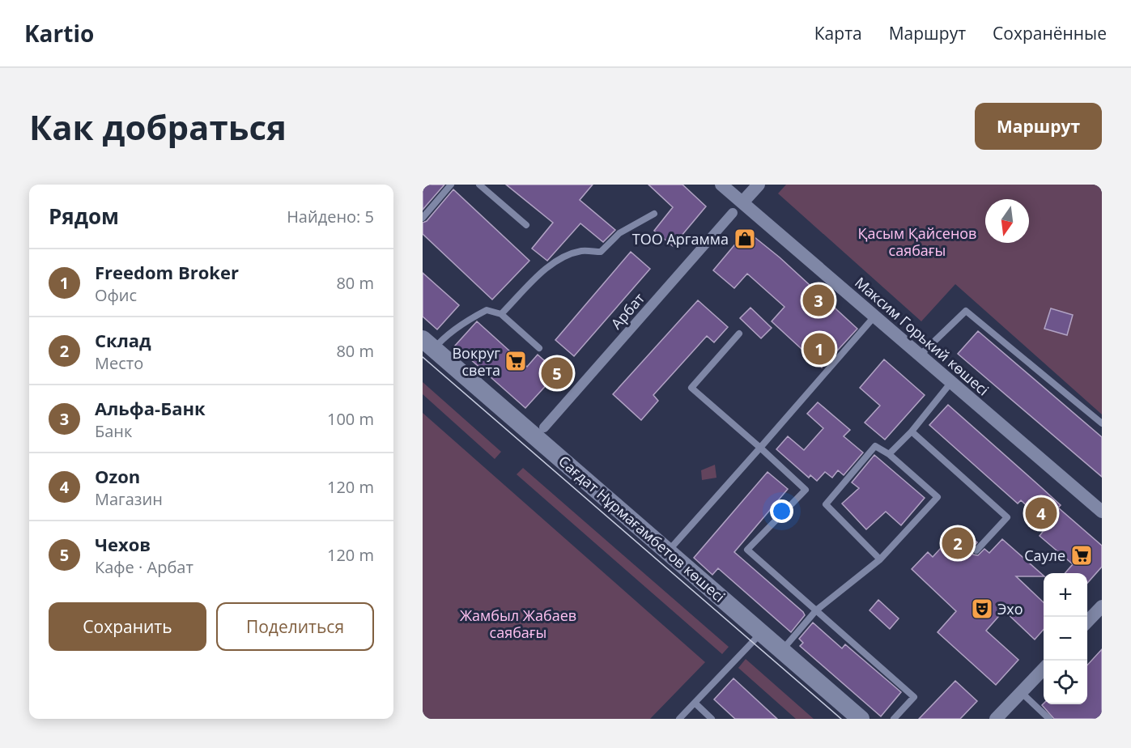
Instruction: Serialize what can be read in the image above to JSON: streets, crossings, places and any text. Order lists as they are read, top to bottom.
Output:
{
  "streets": {
    "main road": ["Сағдат Нұрмағамбетов көшесі"],
    "street": ["Арбат", "Максим Горький көшесі"]
  },
  "parks": ["Қасым Қайсенов саябағы", "Жамбыл Жабаев саябағы"],
  "places": {
    "shop": ["ТОО Аргамма"],
    "supermarket": ["Вокруг света", "Сауле"],
    "theatre": ["Эхо"]
  },
  "north": "bottom",
  "page": {
    "header": "Kartio",
    "nav": ["Карта", "Маршрут", "Сохранённые"],
    "buttons": [
      "Маршрут",
      ["Сохранить", "Поделиться"]
    ],
    "title": "Как добраться",
    "heading": ["Рядом", "Найдено: 5"],
    "list": [
      {
        "mark": "1",
        "name": "Freedom Broker",
        "note": "Офис",
        "value": "80 m"
      },
      {
        "mark": "2",
        "name": "Склад",
        "note": "Место",
        "value": "80 m"
      },
      {
        "mark": "3",
        "name": "Альфа-Банк",
        "note": "Банк",
        "value": "100 m"
      },
      {
        "mark": "4",
        "name": "Ozon",
        "note": "Магазин",
        "value": "120 m"
      },
      {
        "mark": "5",
        "name": "Чехов",
        "note": "Кафе · Арбат",
        "value": "120 m"
      }
    ],
    "pins": [
      "3",
      "1",
      "5",
      "4",
      "2"
    ],
    "map_buttons": ["+", "−"]
  }
}
